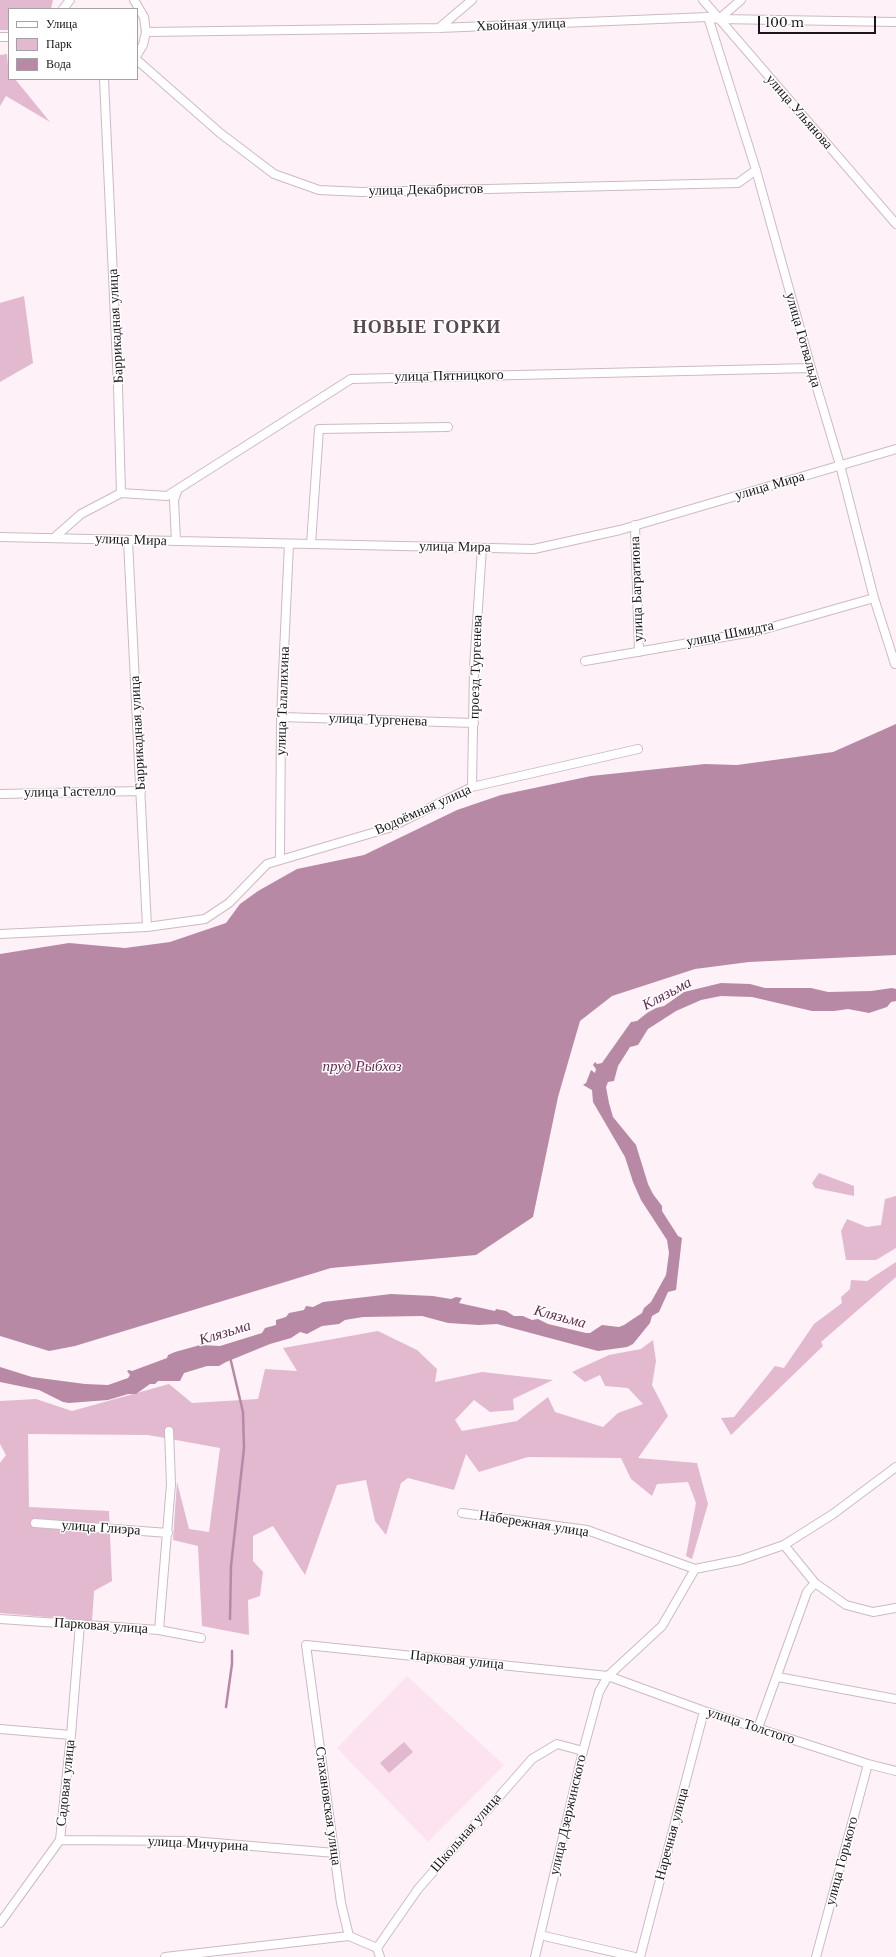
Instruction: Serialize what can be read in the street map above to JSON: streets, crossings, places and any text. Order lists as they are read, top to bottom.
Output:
{
  "streets": {
    "street": [
      "Хвойная улица",
      "улица Ульянова",
      "улица Декабристов",
      "Баррикадная улица",
      "улица Готвальда",
      "улица Пятницкого",
      "улица Мира",
      "улица Багратиона",
      "улица Шмидта",
      "проезд Тургенева",
      "улица Талалихина",
      "улица Тургенева",
      "улица Гастелло",
      "Водоёмная улица",
      "Набережная улица",
      "улица Глиэра",
      "Парковая улица",
      "улица Толстого",
      "Садовая улица",
      "Стахановская улица",
      "улица Дзержинского",
      "Школьная улица",
      "Наречная улица",
      "улица Мичурина",
      "улица Горького"
    ]
  },
  "crossings": [
    ["Хвойная улица", "улица Ульянова"],
    ["Хвойная улица", "улица Готвальда"],
    ["улица Декабристов", "улица Готвальда"],
    ["Баррикадная улица", "улица Пятницкого"],
    ["Баррикадная улица", "улица Мира"],
    ["Баррикадная улица", "улица Гастелло"],
    ["Баррикадная улица", "Водоёмная улица"],
    ["улица Готвальда", "улица Пятницкого"],
    ["улица Готвальда", "улица Мира"],
    ["улица Готвальда", "улица Шмидта"],
    ["улица Мира", "улица Багратиона"],
    ["улица Мира", "проезд Тургенева"],
    ["улица Мира", "улица Талалихина"],
    ["улица Багратиона", "улица Шмидта"],
    ["проезд Тургенева", "улица Тургенева"],
    ["проезд Тургенева", "Водоёмная улица"],
    ["улица Талалихина", "улица Тургенева"],
    ["улица Талалихина", "Водоёмная улица"],
    ["Парковая улица", "улица Толстого"],
    ["Парковая улица", "Садовая улица"],
    ["Парковая улица", "Стахановская улица"],
    ["Парковая улица", "улица Дзержинского"],
    ["улица Толстого", "улица Дзержинского"],
    ["улица Толстого", "Наречная улица"],
    ["улица Толстого", "улица Горького"],
    ["Садовая улица", "улица Мичурина"],
    ["Стахановская улица", "улица Мичурина"],
    ["улица Дзержинского", "Школьная улица"]
  ],
  "districts": ["НОВЫЕ ГОРКИ"],
  "water": ["Клязьма", "пруд Рыбхоз"],
  "legend": ["Улица", "Парк", "Вода"],
  "scale_bar": "100 m"
}
